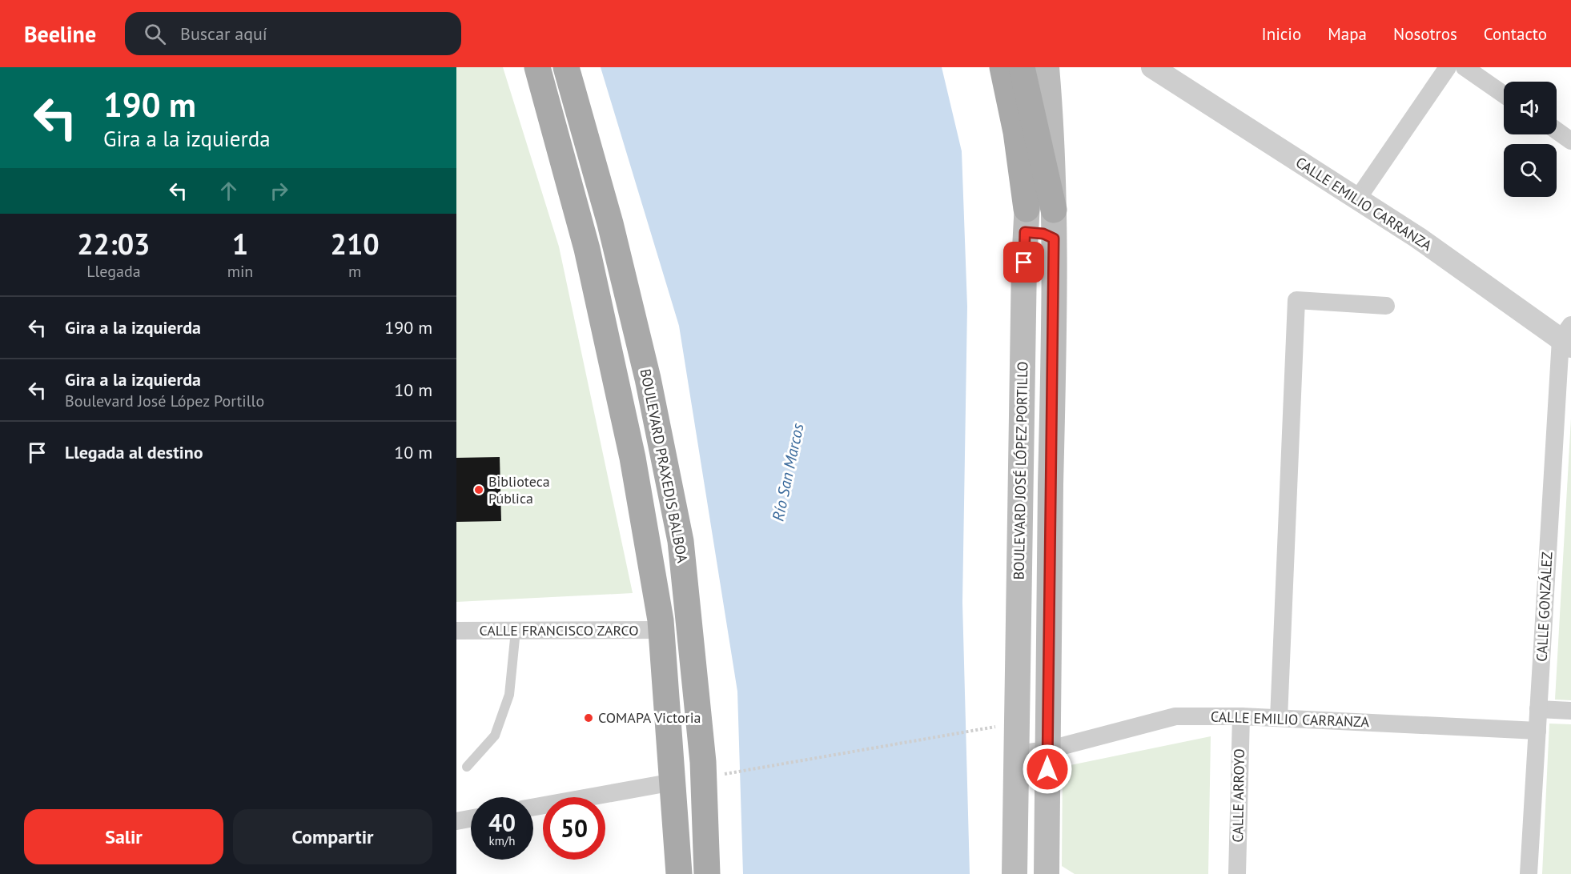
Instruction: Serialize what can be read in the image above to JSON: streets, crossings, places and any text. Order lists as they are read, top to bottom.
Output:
{
  "streets": {
    "main road": ["BOULEVARD PRAXEDIS BALBOA", "BOULEVARD JOSÉ LÓPEZ PORTILLO"],
    "street": [
      "CALLE EMILIO CARRANZA",
      "CALLE GONZÁLEZ",
      "CALLE FRANCISCO ZARCO",
      "CALLE ARROYO"
    ]
  },
  "crossings": [
    ["CALLE EMILIO CARRANZA", "BOULEVARD JOSÉ LÓPEZ PORTILLO"],
    ["CALLE EMILIO CARRANZA", "CALLE GONZÁLEZ"],
    ["CALLE EMILIO CARRANZA", "CALLE ARROYO"],
    ["BOULEVARD PRAXEDIS BALBOA", "CALLE FRANCISCO ZARCO"]
  ],
  "water": ["Río San Marcos"],
  "places": ["Biblioteca Pública", "COMAPA Victoria"],
  "page": {
    "header": "Beeline",
    "search": "Buscar aquí",
    "nav": [
      "Inicio",
      "Mapa",
      "Nosotros",
      "Contacto"
    ],
    "turn": ["190 m", "Gira a la izquierda"],
    "eta": [
      "22:03",
      "Llegada",
      "1",
      "min",
      "210",
      "m"
    ],
    "list": [
      {
        "name": "Gira a la izquierda",
        "value": "190 m"
      },
      {
        "name": "Gira a la izquierda",
        "note": "Boulevard José López Portillo",
        "value": "10 m"
      },
      {
        "name": "Llegada al destino",
        "value": "10 m"
      }
    ],
    "speed": "40 km/h",
    "limit": "50",
    "buttons": ["Salir", "Compartir"]
  }
}
